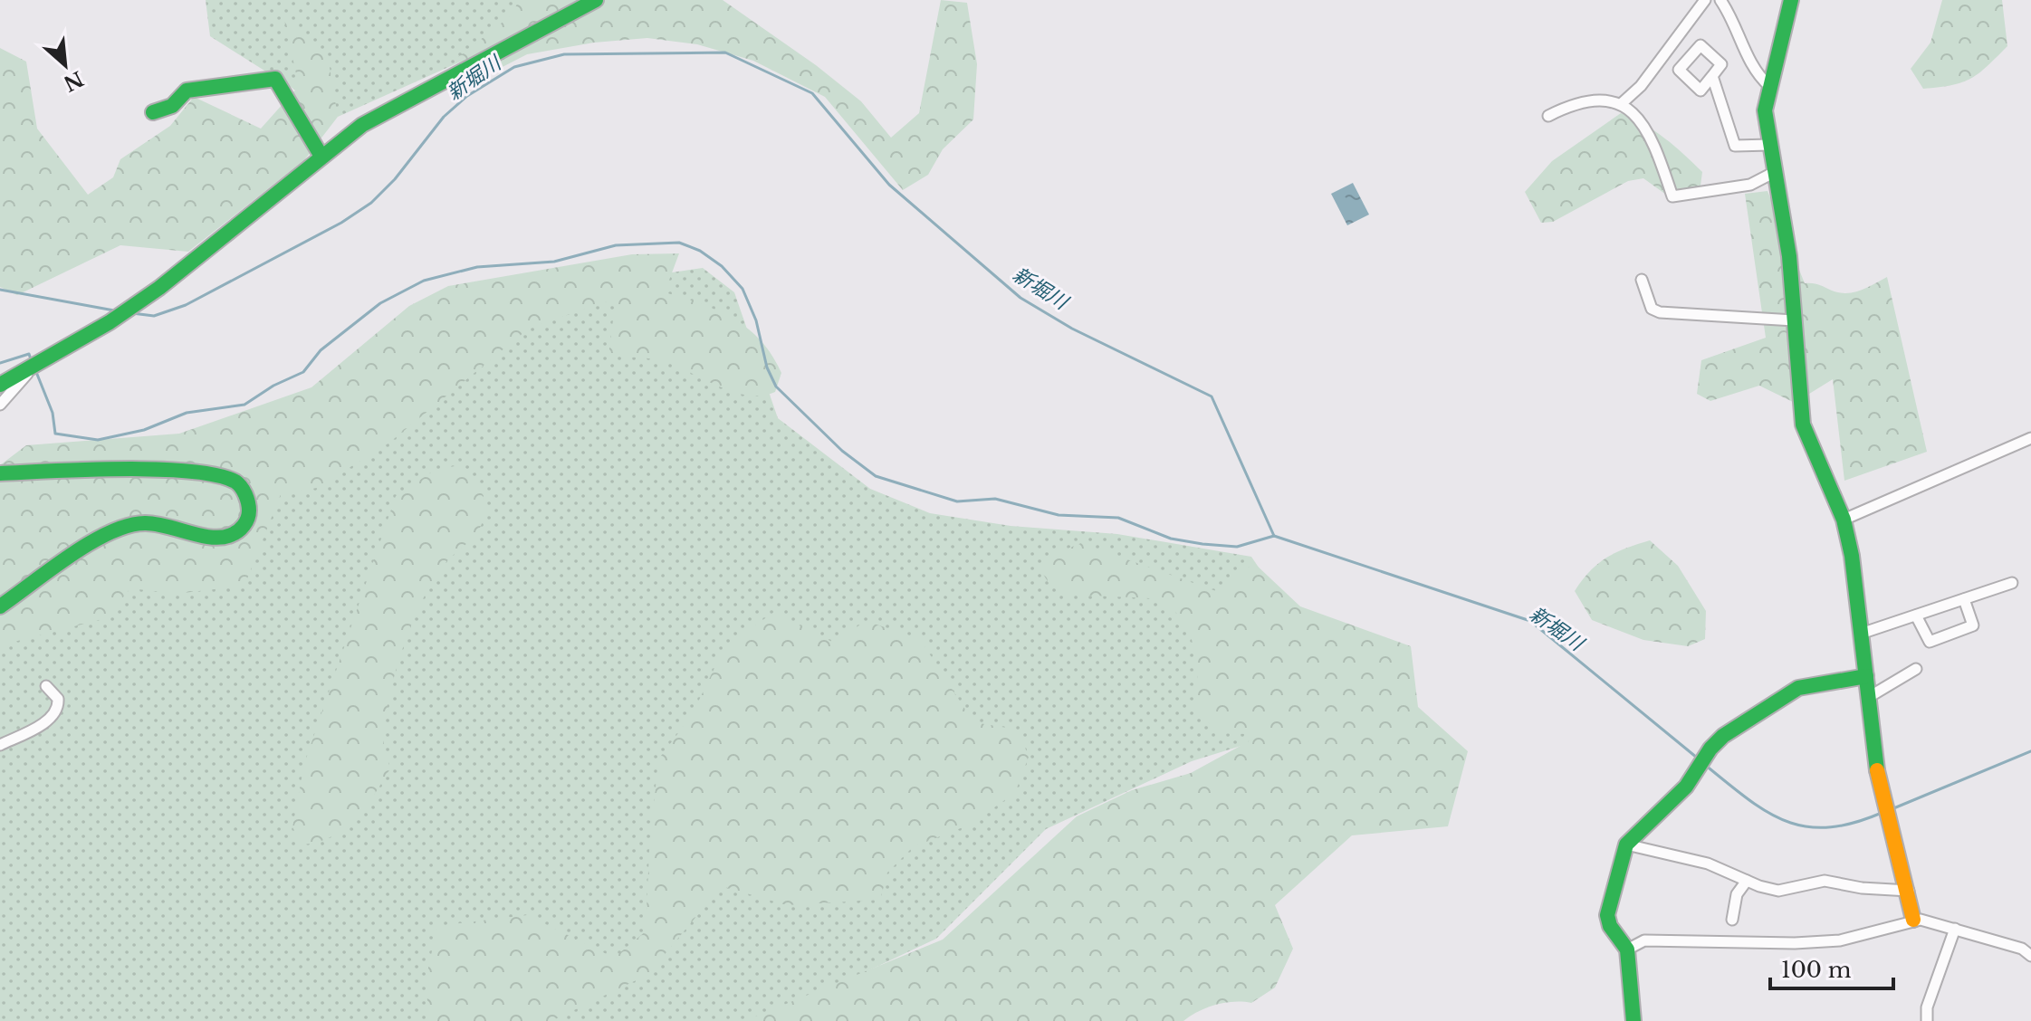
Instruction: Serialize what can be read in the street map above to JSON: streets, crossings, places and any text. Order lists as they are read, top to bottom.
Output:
{
  "water": ["新堀川"],
  "scale_bar": "100 m",
  "north": "bottom right"
}
